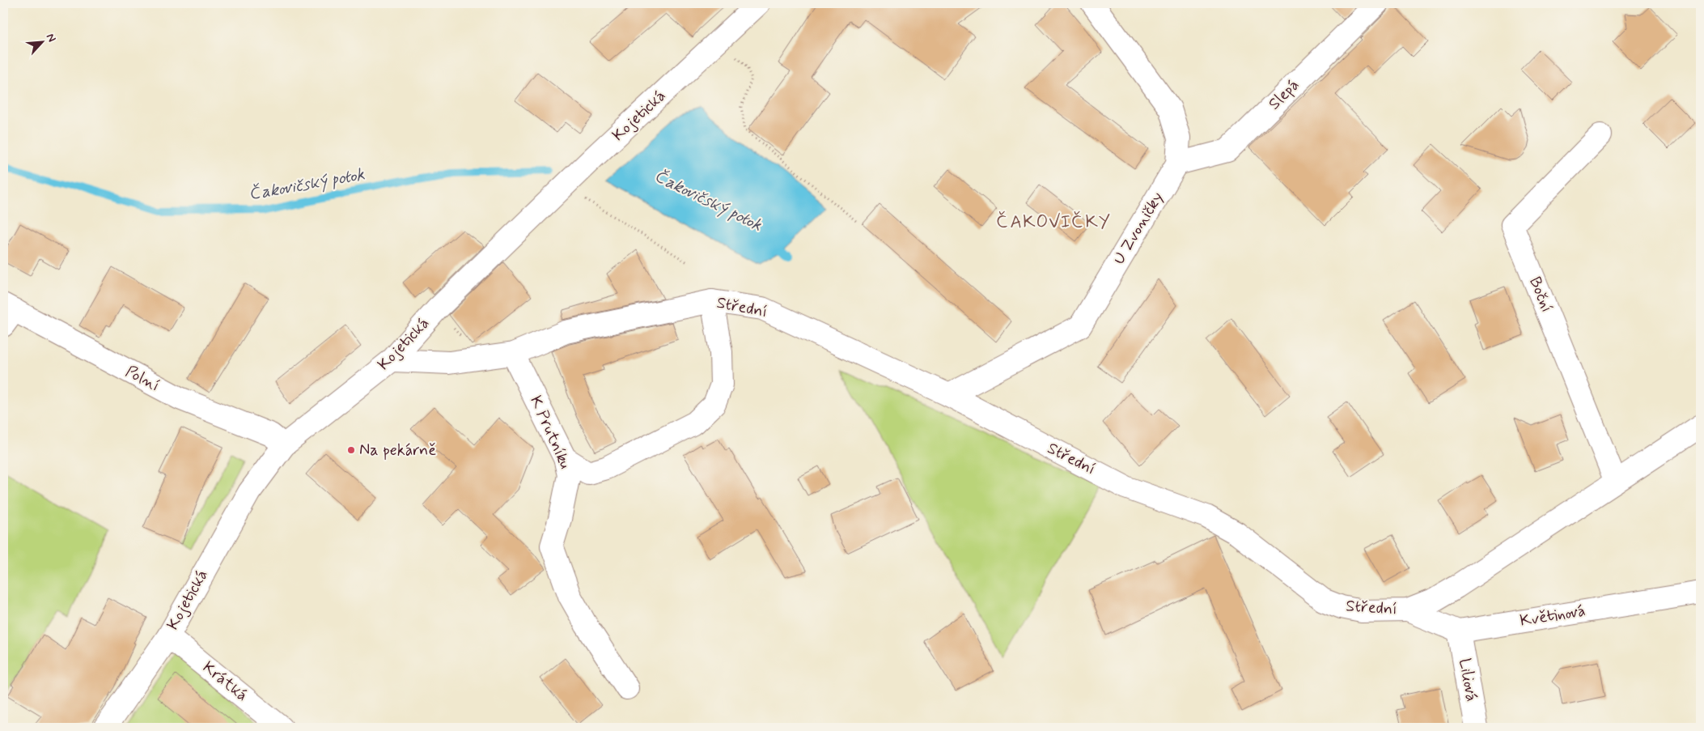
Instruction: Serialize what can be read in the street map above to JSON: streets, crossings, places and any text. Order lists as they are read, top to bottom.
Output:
{
  "streets": {
    "street": [
      "Slepá",
      "Kojetická",
      "U Zvoničky",
      "Boční",
      "Střední",
      "Polní",
      "K Prutníku",
      "Květinová",
      "Liliová",
      "Krátká"
    ]
  },
  "crossings": [
    ["Slepá", "U Zvoničky"],
    ["Kojetická", "Střední"],
    ["Kojetická", "Polní"],
    ["Kojetická", "Krátká"],
    ["U Zvoničky", "Střední"],
    ["Boční", "Střední"],
    ["Střední", "K Prutníku"],
    ["Květinová", "Liliová"]
  ],
  "districts": ["ČAKOVIČKY"],
  "water": ["Čakovičský potok"],
  "places": ["Na pekárně"],
  "north": "top right"
}
